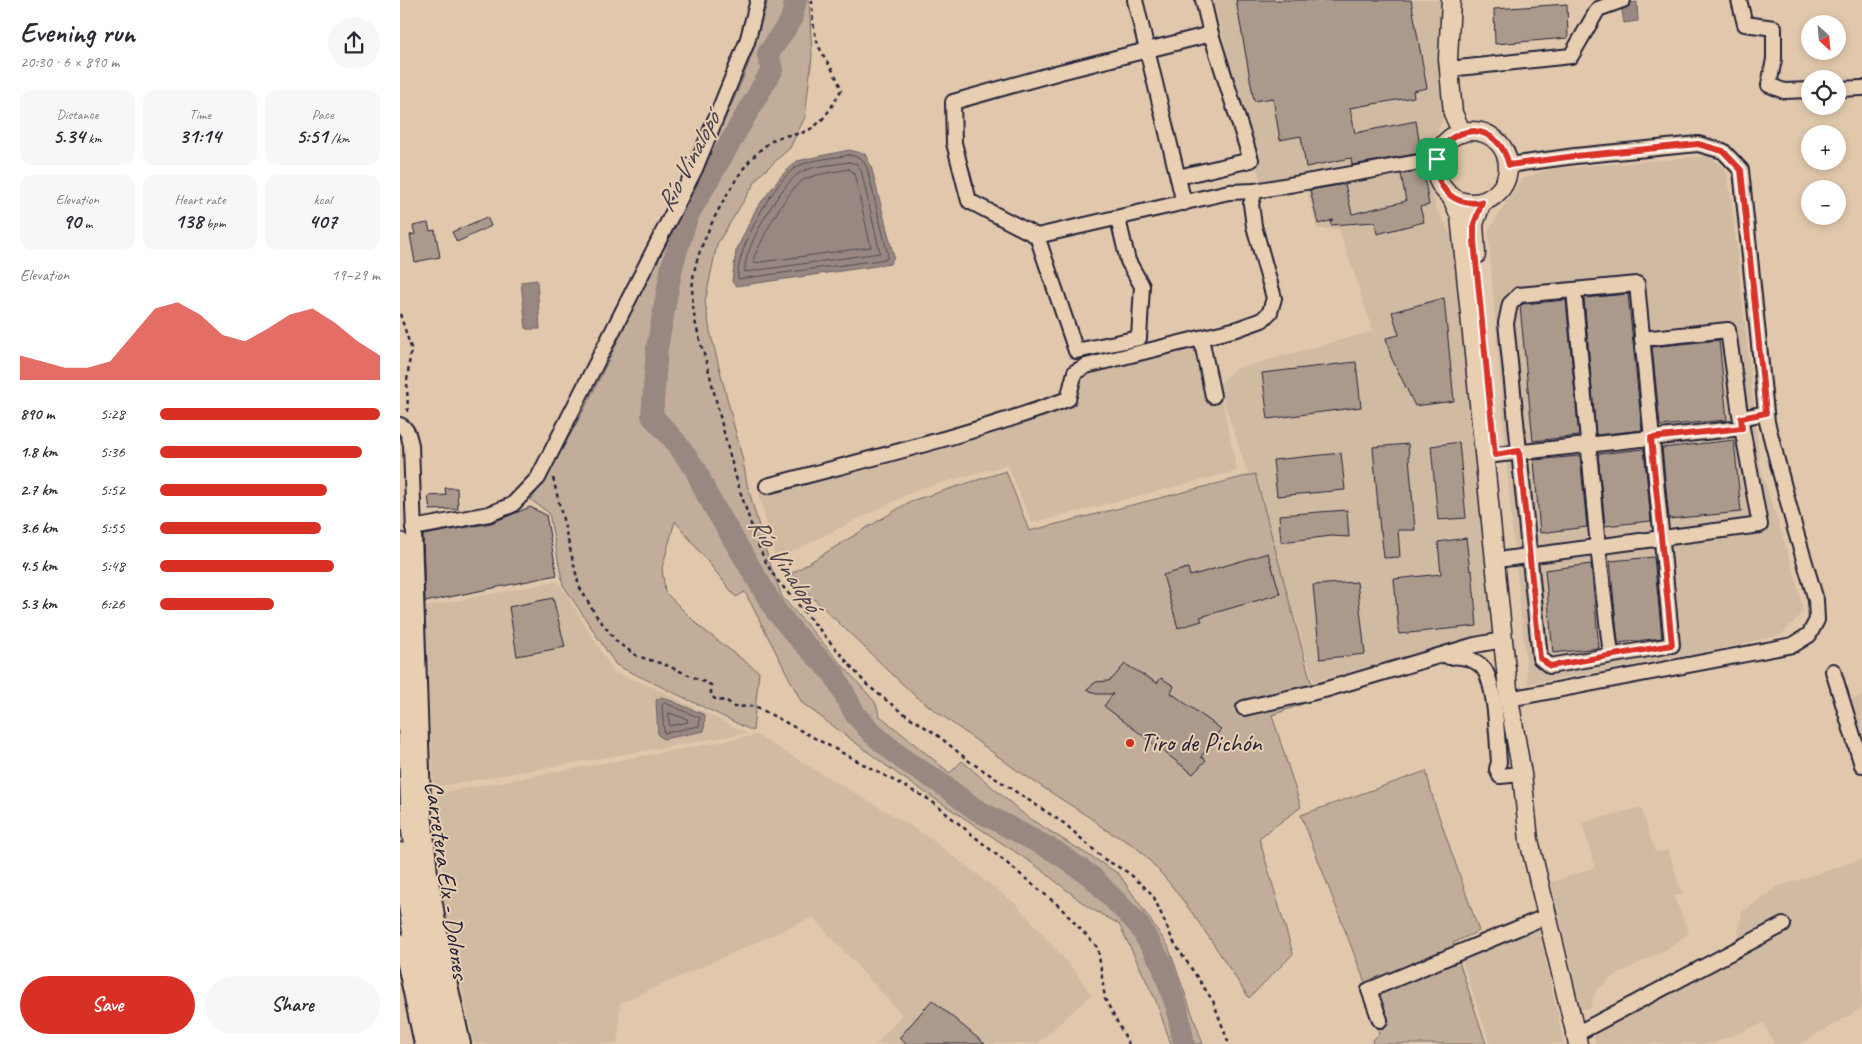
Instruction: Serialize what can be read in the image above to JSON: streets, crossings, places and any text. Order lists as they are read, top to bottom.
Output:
{
  "streets": {
    "main road": ["Carretera Elx - Dolores"]
  },
  "water": ["Río Vinalopó"],
  "places": ["Tiro de Pichón"],
  "north": "bottom right",
  "page": {
    "heading": ["Evening run", "20:30 · 6 × 890 m"],
    "map_buttons": ["+", "−"],
    "stats": [
      ["Distance", "5.34 km"],
      ["Time", "31:14"],
      ["Pace", "5:51 /km"],
      ["Elevation", "90 m"],
      ["Heart rate", "138 bpm"],
      ["kcal", "407"]
    ],
    "chart": ["Elevation", "19–29 m"],
    "list": [
      {
        "name": "890 m",
        "note": "5:28"
      },
      {
        "name": "1.8 km",
        "note": "5:36"
      },
      {
        "name": "2.7 km",
        "note": "5:52"
      },
      {
        "name": "3.6 km",
        "note": "5:55"
      },
      {
        "name": "4.5 km",
        "note": "5:48"
      },
      {
        "name": "5.3 km",
        "note": "6:26"
      }
    ],
    "buttons": ["Save", "Share"]
  }
}
